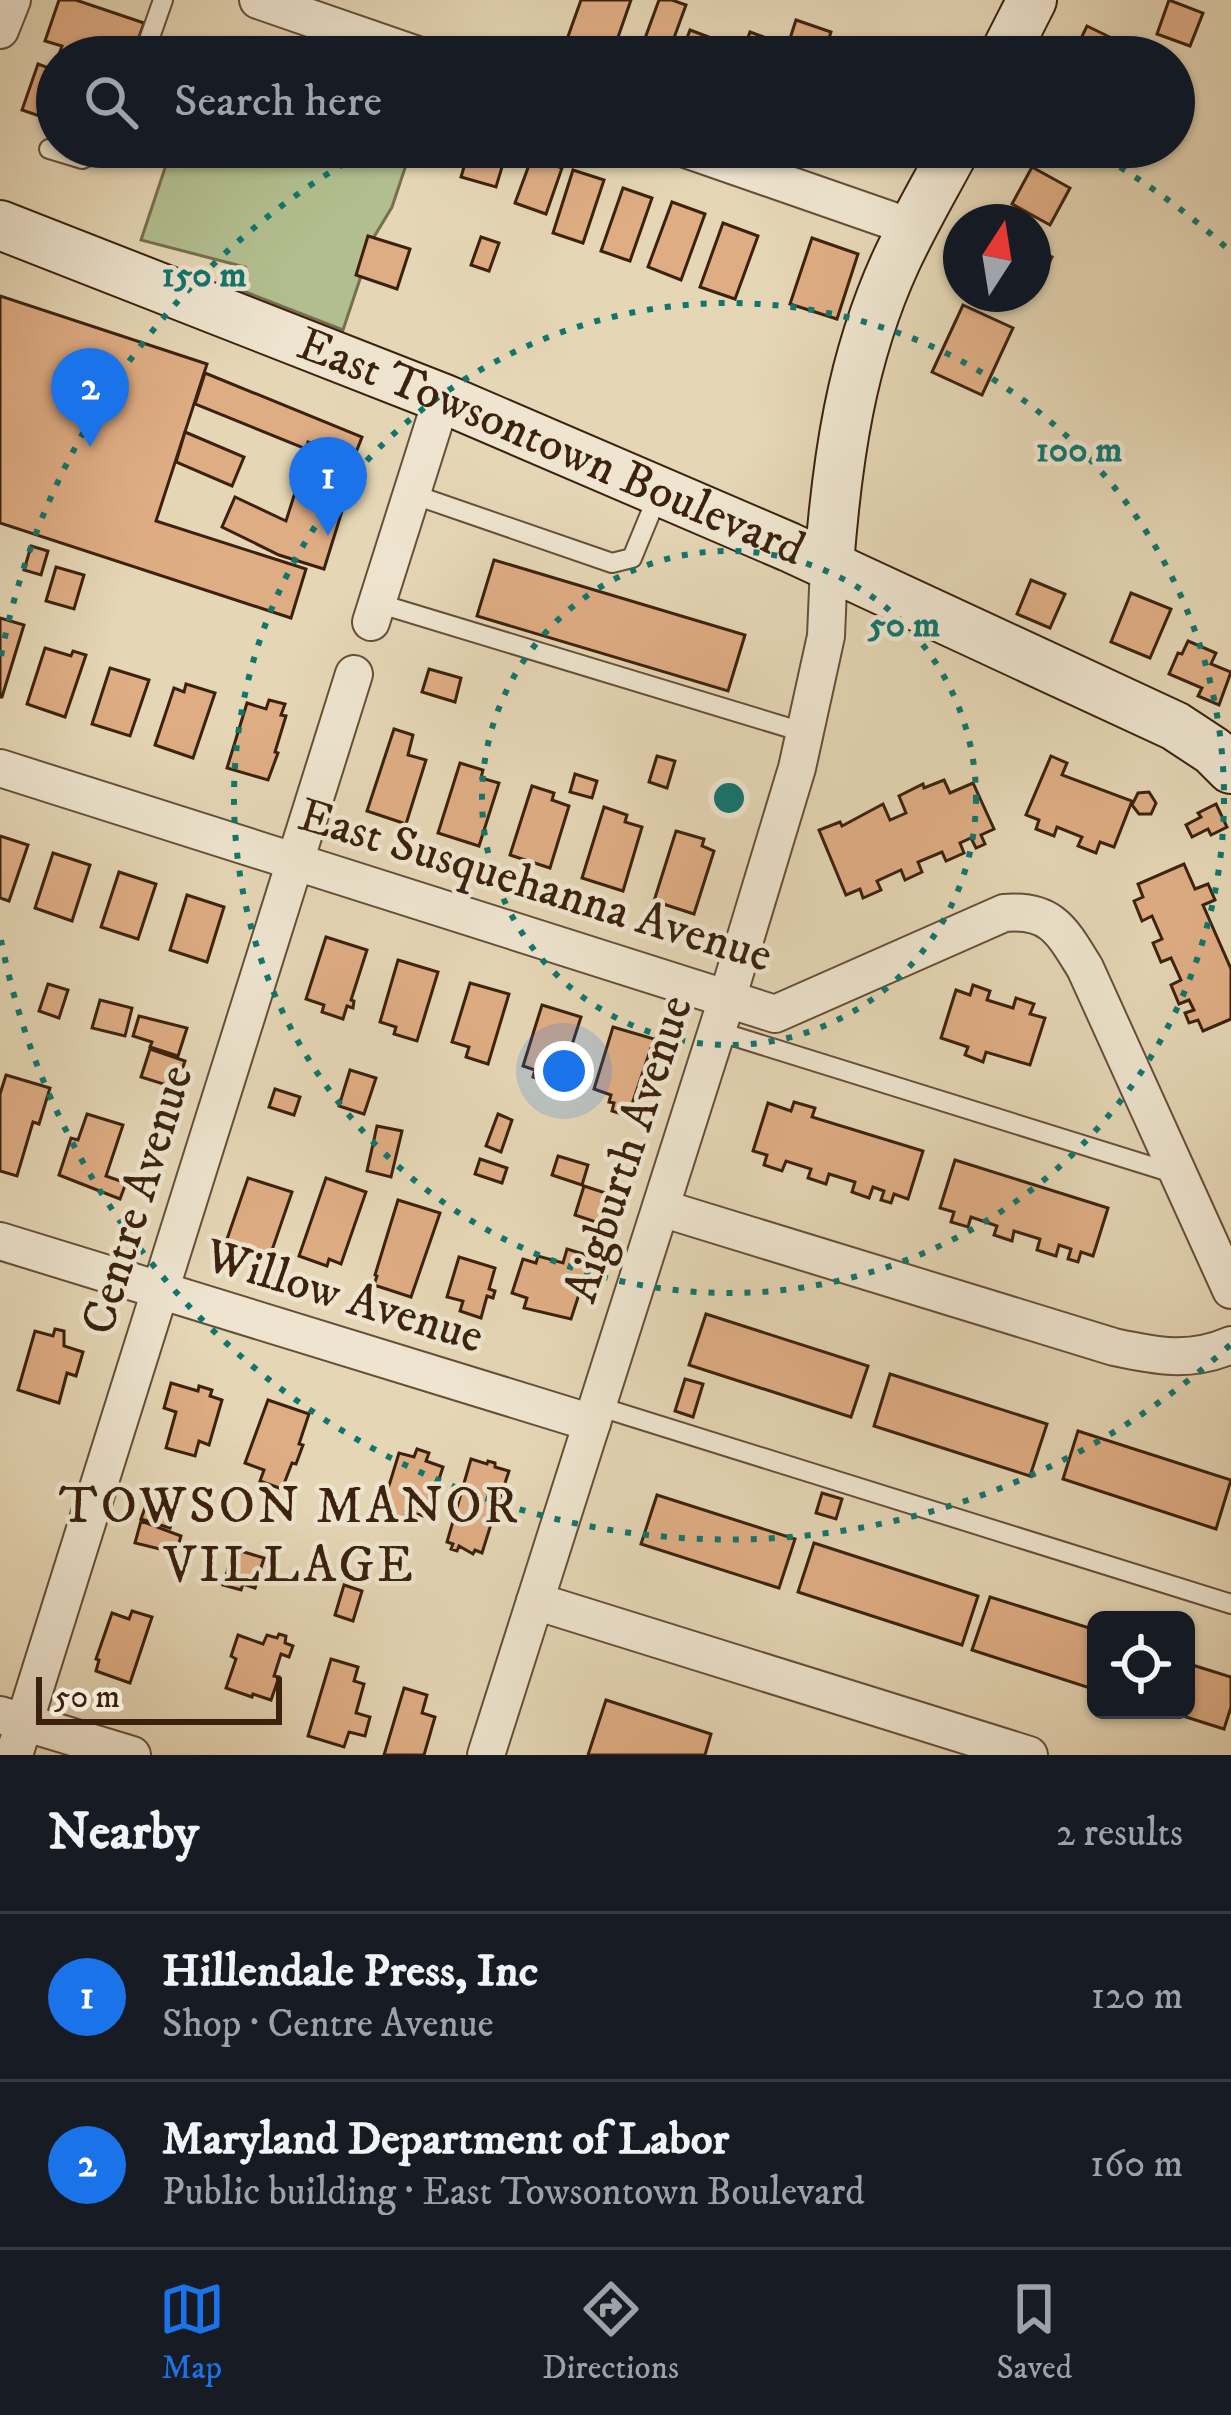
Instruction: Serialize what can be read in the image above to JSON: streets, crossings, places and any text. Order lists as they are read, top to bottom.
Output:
{
  "streets": {
    "main road": ["East Towsontown Boulevard"],
    "street": [
      "East Susquehanna Avenue",
      "Aigburth Avenue",
      "Centre Avenue",
      "Willow Avenue"
    ]
  },
  "crossings": [
    ["East Towsontown Boulevard", "Aigburth Avenue"],
    ["East Susquehanna Avenue", "Aigburth Avenue"],
    ["East Susquehanna Avenue", "Centre Avenue"],
    ["Aigburth Avenue", "Willow Avenue"],
    ["Centre Avenue", "Willow Avenue"]
  ],
  "districts": ["TOWSON MANOR VILLAGE"],
  "scale_bar": "50 m",
  "north": "top",
  "page": {
    "search": "Search here",
    "pins": ["2", "1"],
    "scale": "50 m",
    "heading": ["Nearby", "2 results"],
    "list": [
      {
        "mark": "1",
        "name": "Hillendale Press, Inc",
        "note": "Shop · Centre Avenue",
        "value": "120 m"
      },
      {
        "mark": "2",
        "name": "Maryland Department of Labor",
        "note": "Public building · East Towsontown Boulevard",
        "value": "160 m"
      }
    ],
    "nav": ["Map", "Directions", "Saved"]
  },
  "rings": ["150 m", "100 m", "50 m"]
}
